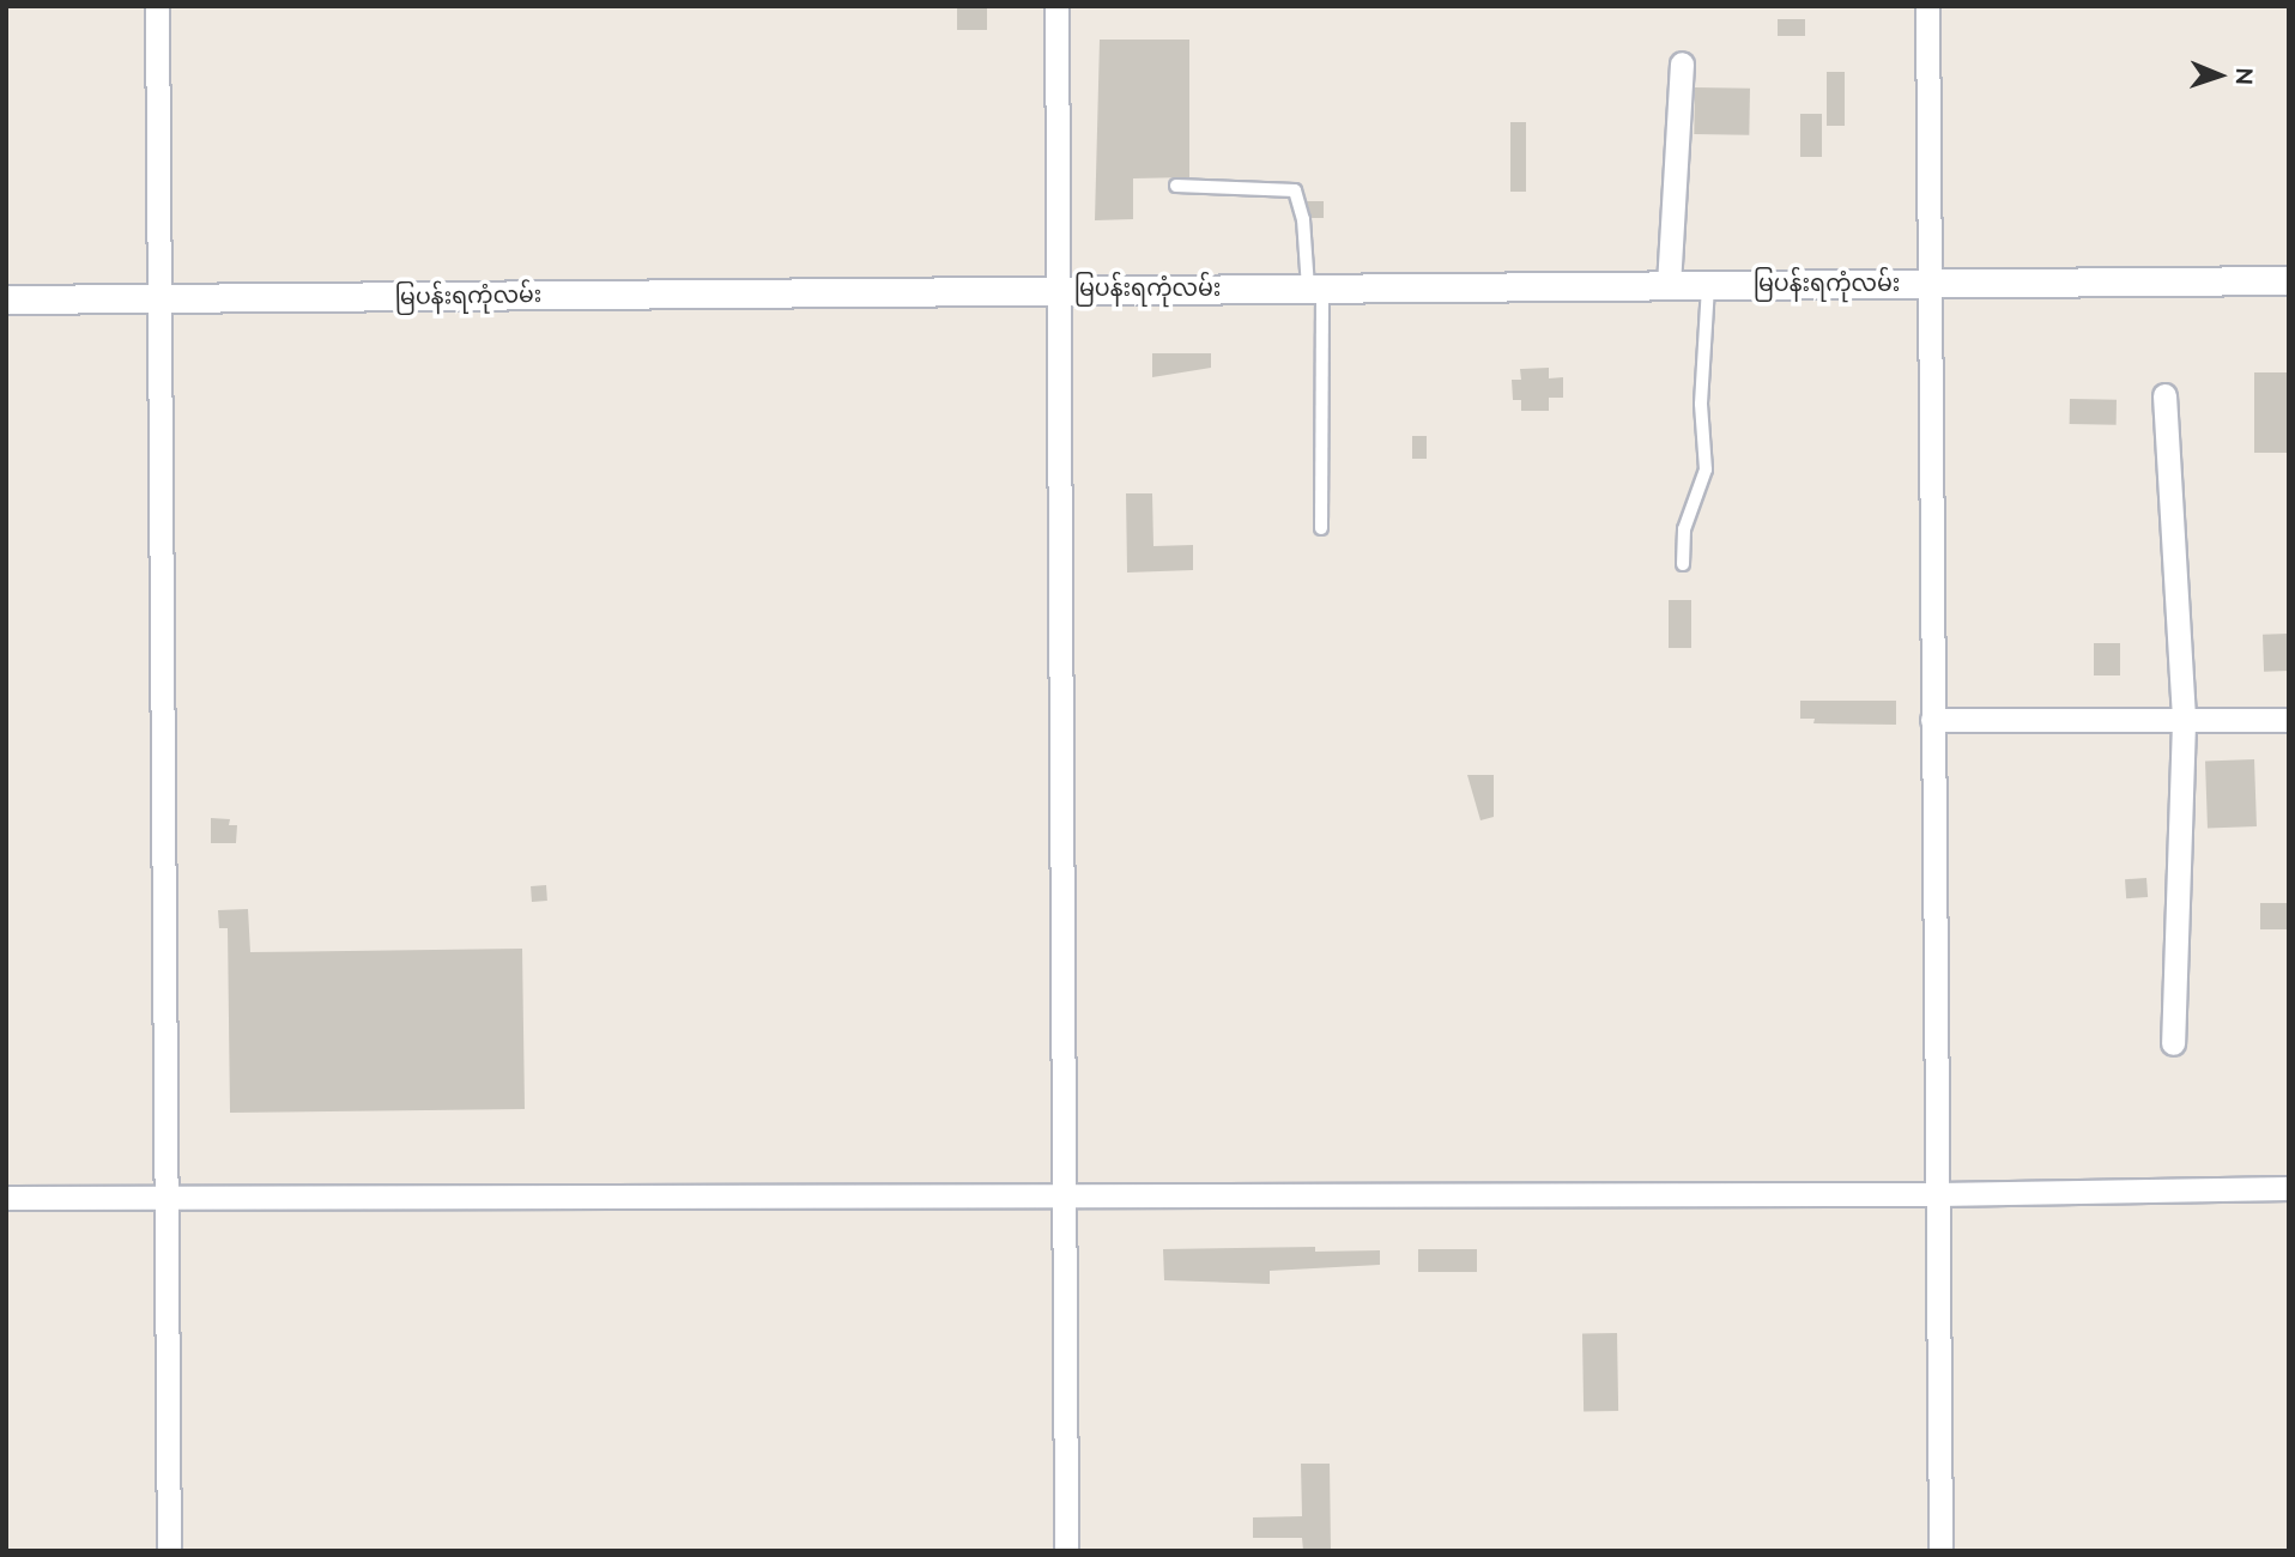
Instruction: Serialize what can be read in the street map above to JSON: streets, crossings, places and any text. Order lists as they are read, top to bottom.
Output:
{
  "streets": {
    "street": ["မြပန်းရကုံလမ်း"]
  },
  "north": "right"
}
